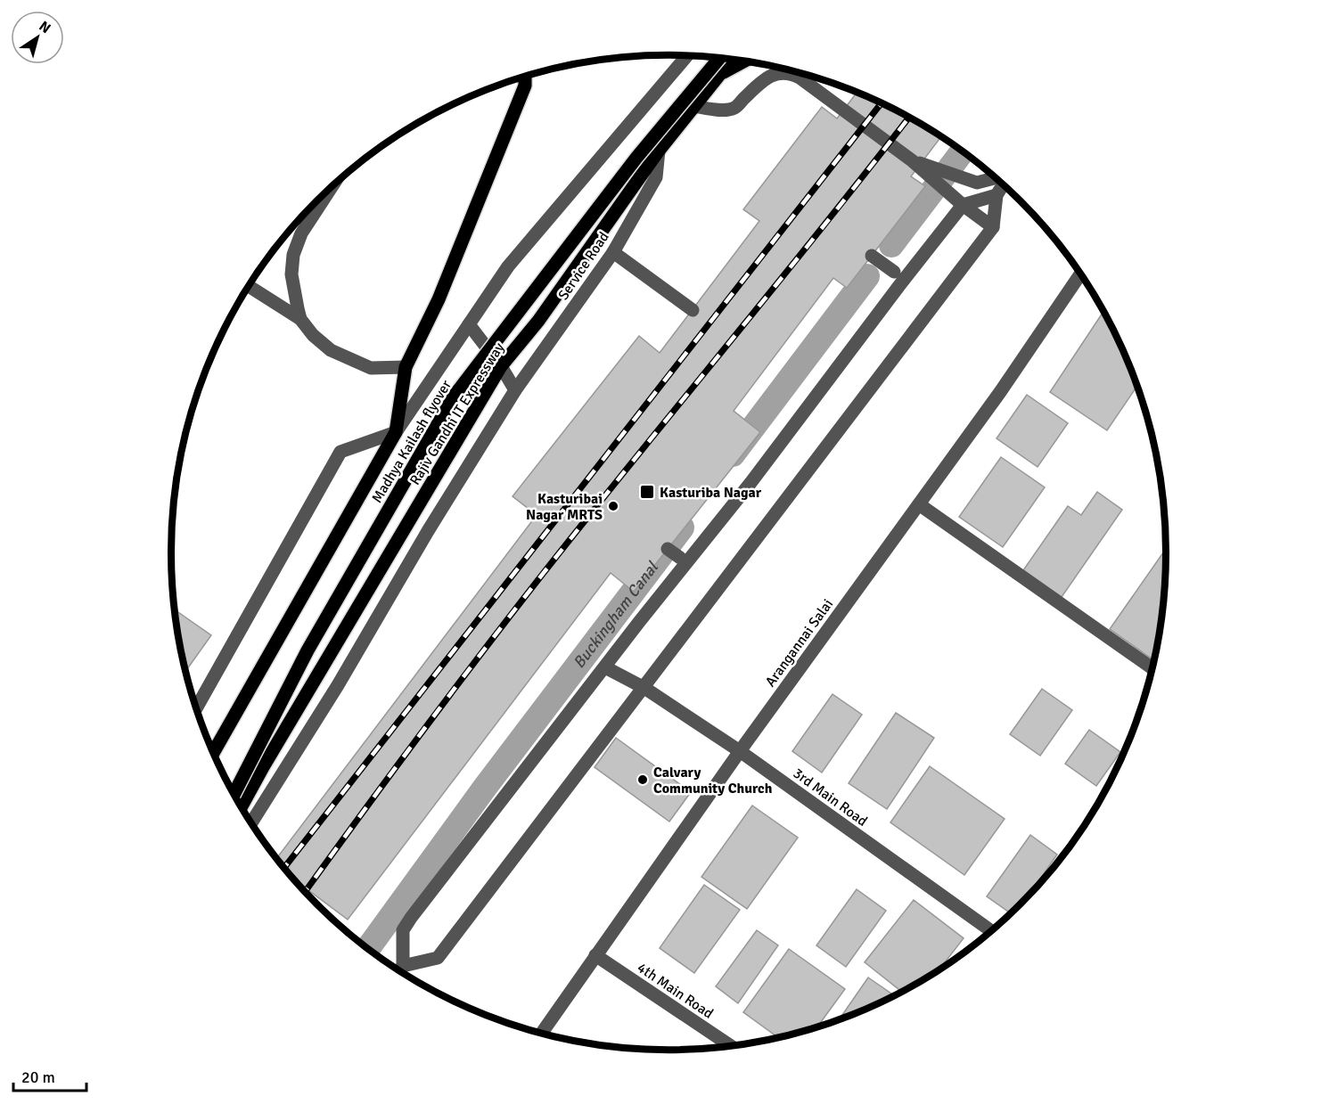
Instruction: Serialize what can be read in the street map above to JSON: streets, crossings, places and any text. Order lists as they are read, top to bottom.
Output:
{
  "streets": {
    "main road": ["Rajiv Gandhi IT Expressway", "Madhya Kailash flyover"],
    "street": [
      "Service Road",
      "Arangannai Salai",
      "3rd Main Road",
      "4th Main Road"
    ]
  },
  "crossings": [
    ["Service Road", "Rajiv Gandhi IT Expressway"],
    ["Arangannai Salai", "3rd Main Road"],
    ["Arangannai Salai", "4th Main Road"]
  ],
  "water": ["Buckingham Canal"],
  "places": {
    "transit": ["Kasturiba Nagar"],
    "other": ["Kasturibai Nagar MRTS", "Calvary Community Church"]
  },
  "scale_bar": "20 m",
  "north": "top right"
}
